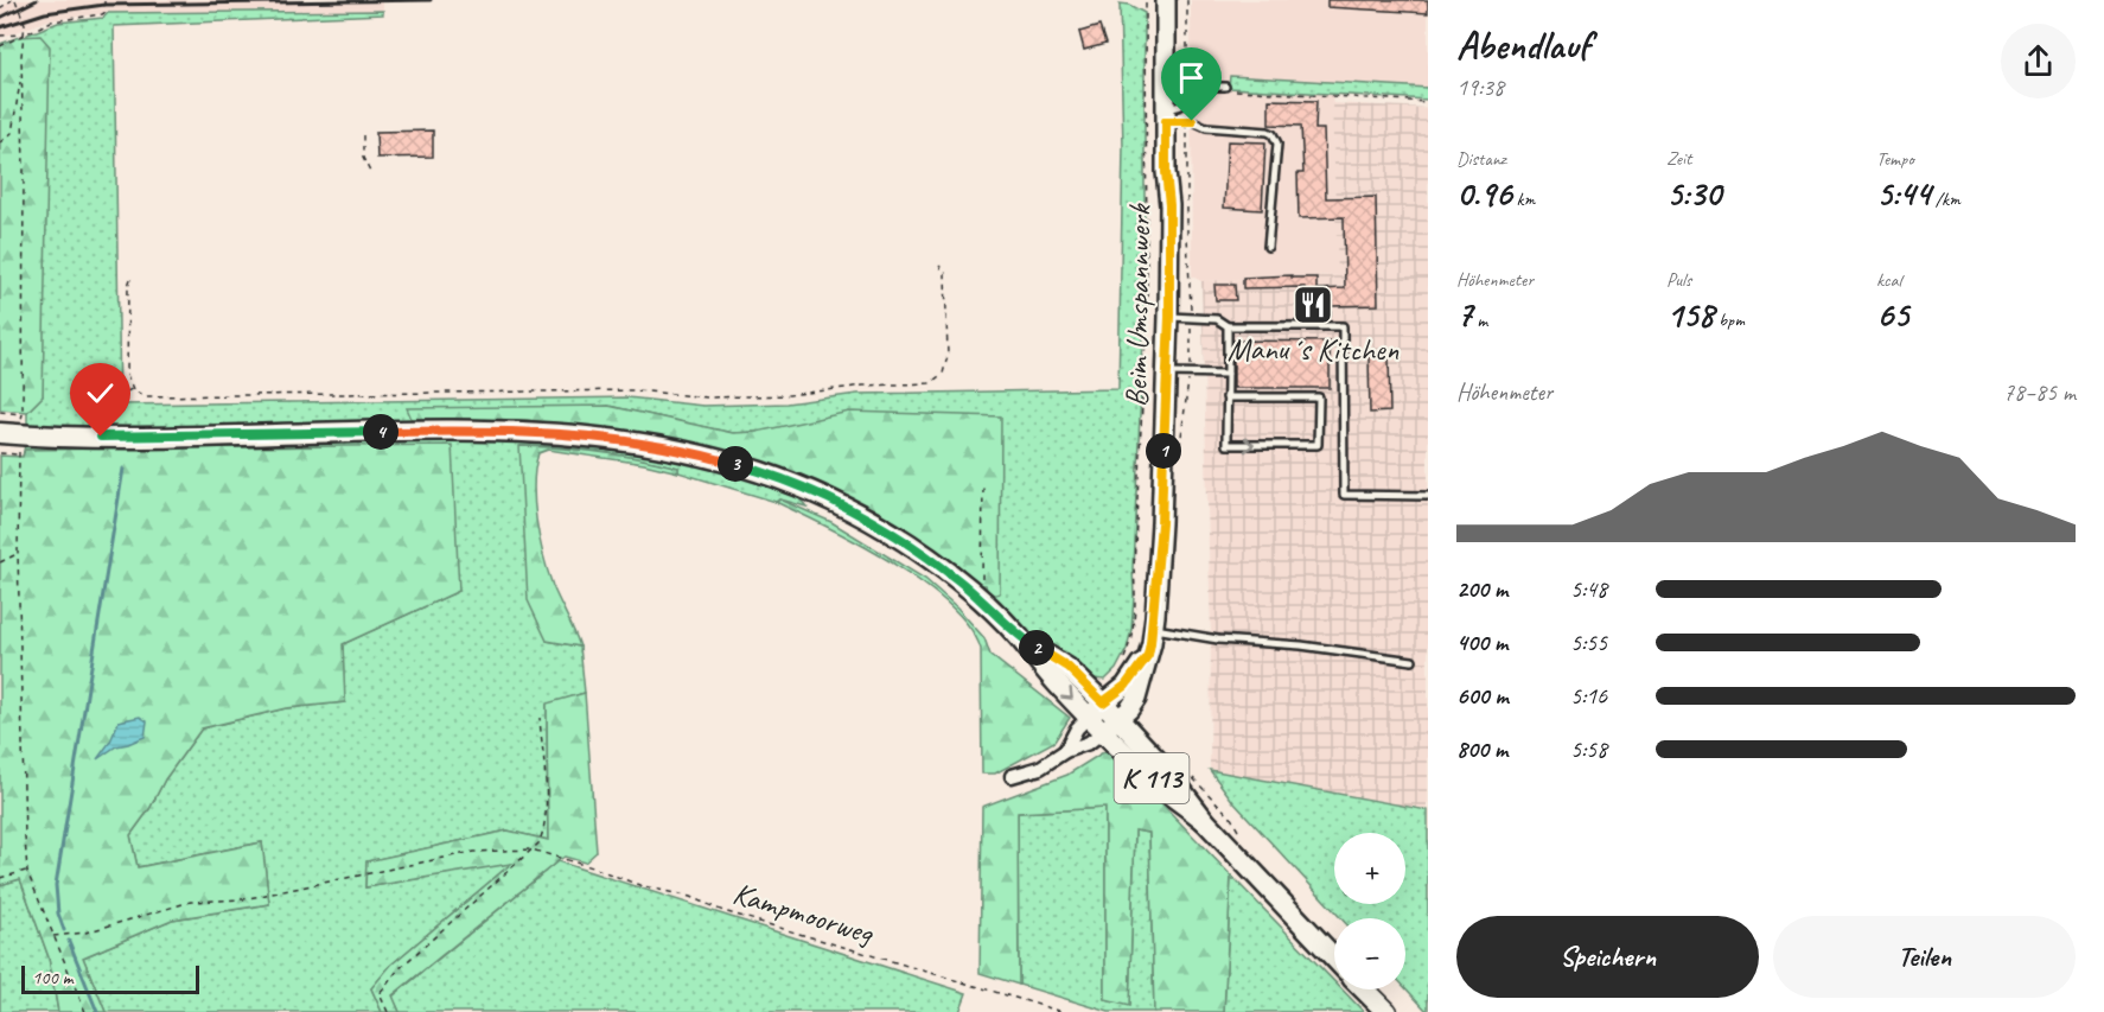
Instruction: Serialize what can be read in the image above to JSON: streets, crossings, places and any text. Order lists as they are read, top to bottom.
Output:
{
  "streets": {
    "main road": ["K 113"],
    "street": ["Beim Umspannwerk"],
    "path": ["Kampmoorweg"]
  },
  "crossings": [
    ["Beim Umspannwerk", "K 113"]
  ],
  "places": {
    "restaurant": ["Manu´s Kitchen"]
  },
  "scale_bar": "100 m",
  "page": {
    "heading": ["Abendlauf", "19:38"],
    "stats": [
      ["Distanz", "0.96 km"],
      ["Zeit", "5:30"],
      ["Tempo", "5:44 /km"],
      ["Höhenmeter", "7 m"],
      ["Puls", "158 bpm"],
      ["kcal", "65"]
    ],
    "chart": ["Höhenmeter", "78–85 m"],
    "pins": [
      "4",
      "1",
      "3",
      "2"
    ],
    "list": [
      {
        "name": "200 m",
        "note": "5:48"
      },
      {
        "name": "400 m",
        "note": "5:55"
      },
      {
        "name": "600 m",
        "note": "5:16"
      },
      {
        "name": "800 m",
        "note": "5:58"
      }
    ],
    "map_buttons": ["+", "−"],
    "buttons": ["Speichern", "Teilen"],
    "scale": "100 m"
  }
}
